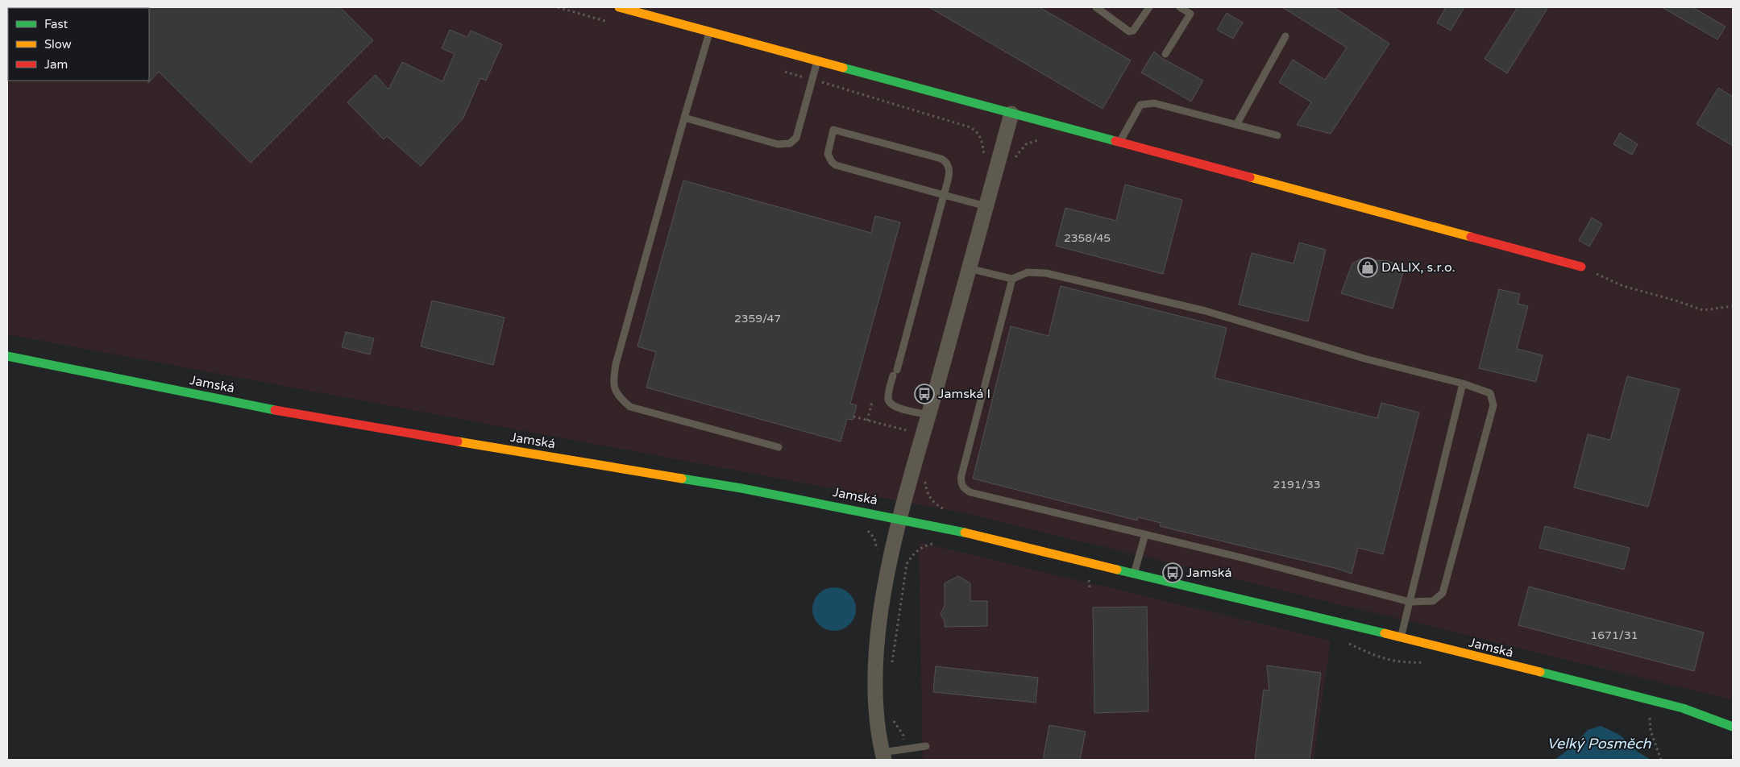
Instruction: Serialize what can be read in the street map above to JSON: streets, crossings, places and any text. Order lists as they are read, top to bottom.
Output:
{
  "streets": {
    "street": ["Jamská"]
  },
  "water": ["Velký Posměch"],
  "places": {
    "shop": ["DALIX, s.r.o."],
    "bus stop": ["Jamská I", "Jamská"]
  },
  "house_numbers": [
    "2358/45",
    "2359/47",
    "2191/33",
    "1671/31"
  ],
  "legend": ["Fast", "Slow", "Jam"]
}
